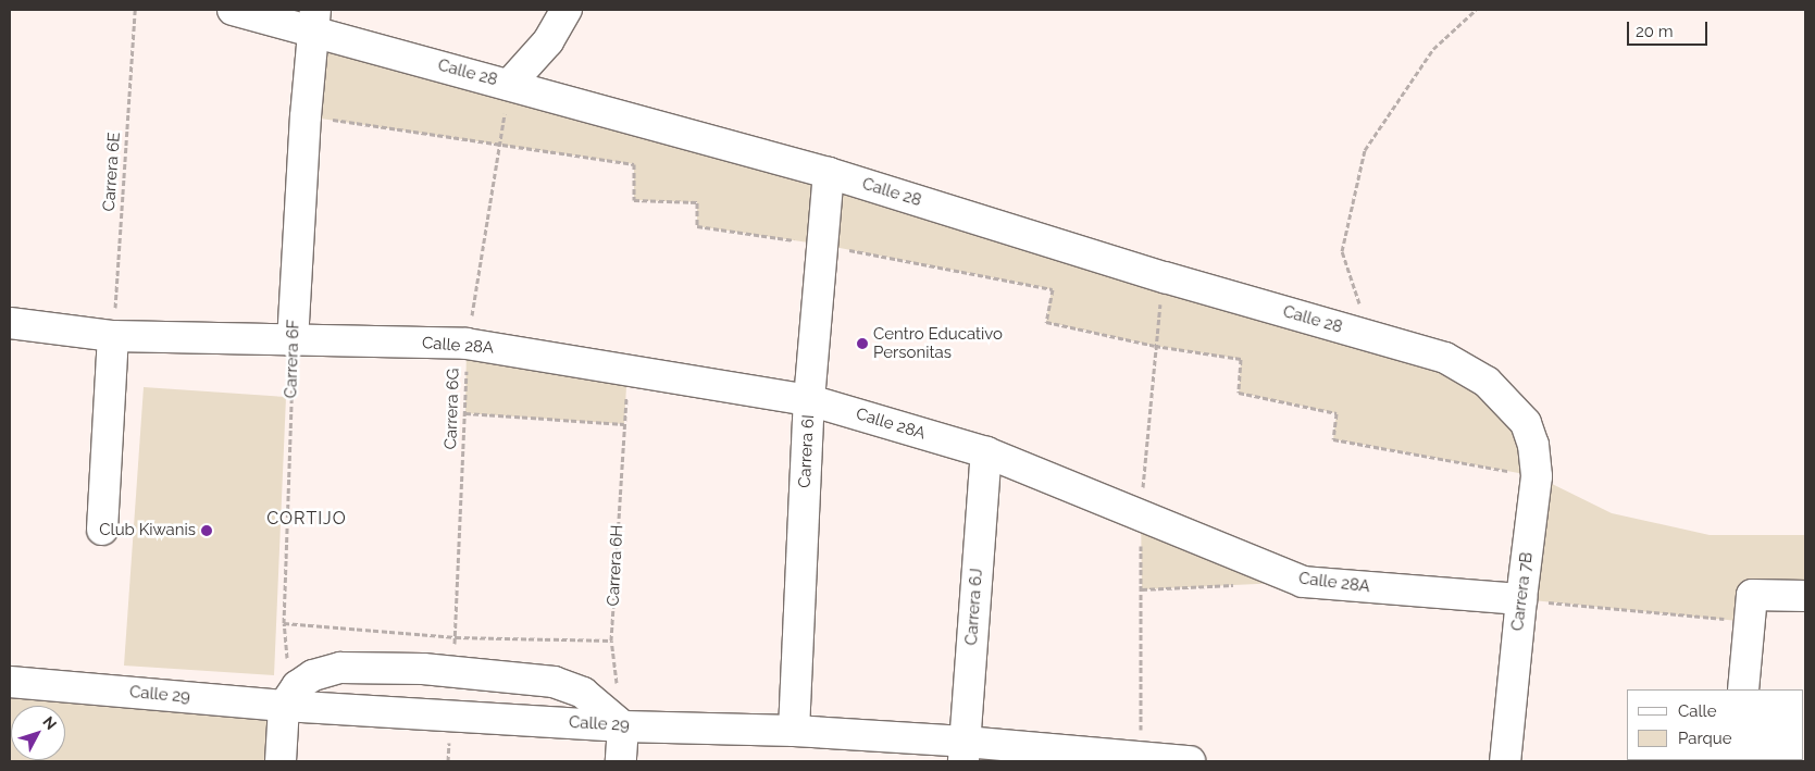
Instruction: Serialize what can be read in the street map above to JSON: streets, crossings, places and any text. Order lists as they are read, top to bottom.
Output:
{
  "streets": {
    "street": [
      "Calle 28",
      "Calle 28A",
      "Carrera 6F",
      "Carrera 6I",
      "Carrera 7B",
      "Carrera 6J",
      "Calle 29"
    ],
    "path": ["Carrera 6E", "Carrera 6G", "Carrera 6H"]
  },
  "crossings": [
    ["Calle 28", "Carrera 6F"],
    ["Calle 28", "Carrera 6G"],
    ["Calle 28", "Carrera 6I"],
    ["Calle 28", "Carrera 7B"],
    ["Carrera 6E", "Calle 28A"],
    ["Calle 28A", "Carrera 6F"],
    ["Calle 28A", "Carrera 6G"],
    ["Calle 28A", "Carrera 6I"],
    ["Calle 28A", "Carrera 6H"],
    ["Calle 28A", "Carrera 7B"],
    ["Calle 28A", "Carrera 6J"],
    ["Carrera 6F", "Calle 29"],
    ["Carrera 6I", "Calle 29"],
    ["Carrera 6J", "Calle 29"]
  ],
  "districts": ["CORTIJO"],
  "places": ["Centro Educativo Personitas", "Club Kiwanis"],
  "legend": ["Calle", "Parque"],
  "scale_bar": "20 m",
  "north": "top right"
}
